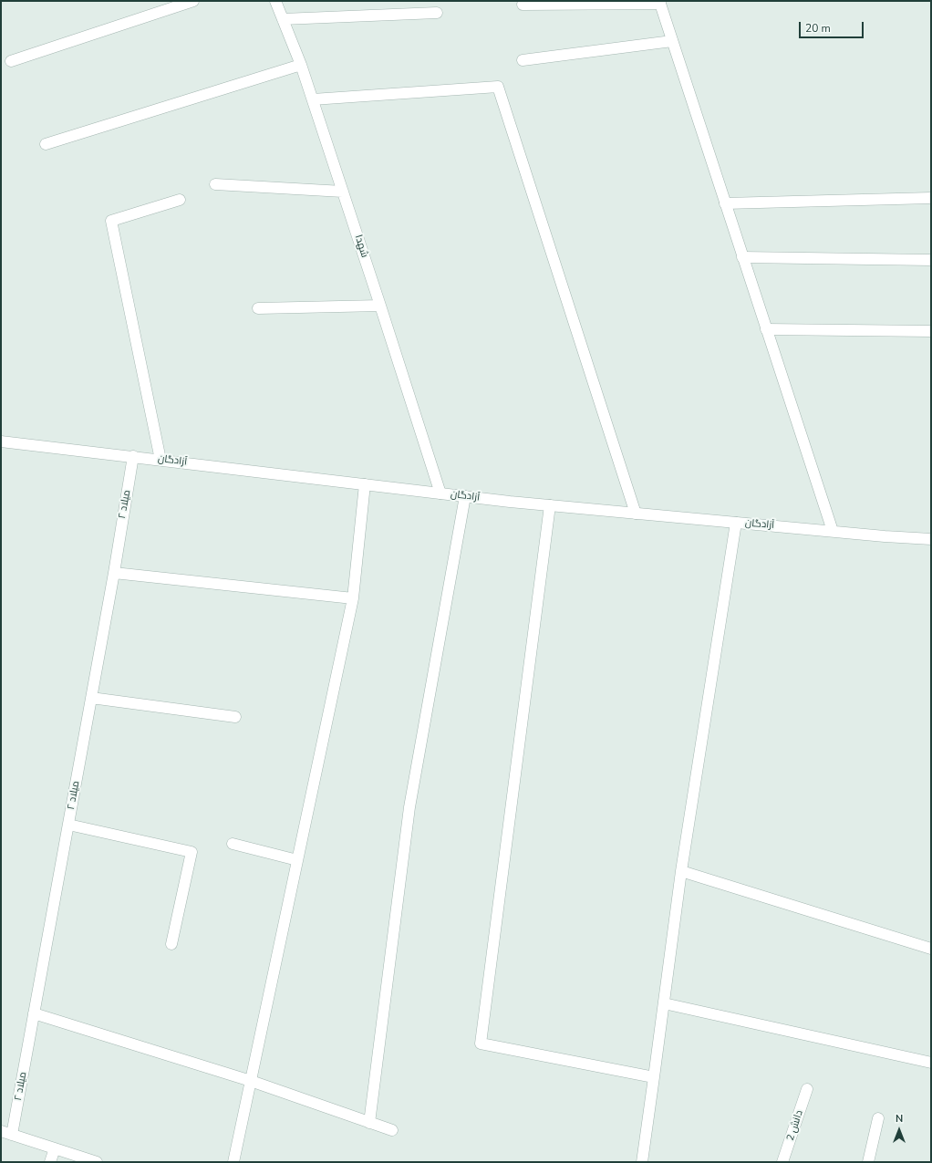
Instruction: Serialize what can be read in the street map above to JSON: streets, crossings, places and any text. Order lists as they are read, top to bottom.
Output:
{
  "streets": {
    "street": [
      "شهدا",
      "آزادگان",
      "میلاد ۲",
      "دانش 2"
    ]
  },
  "crossings": [
    ["شهدا", "آزادگان"],
    ["آزادگان", "میلاد ۲"]
  ],
  "scale_bar": "20 m",
  "north": "top"
}
